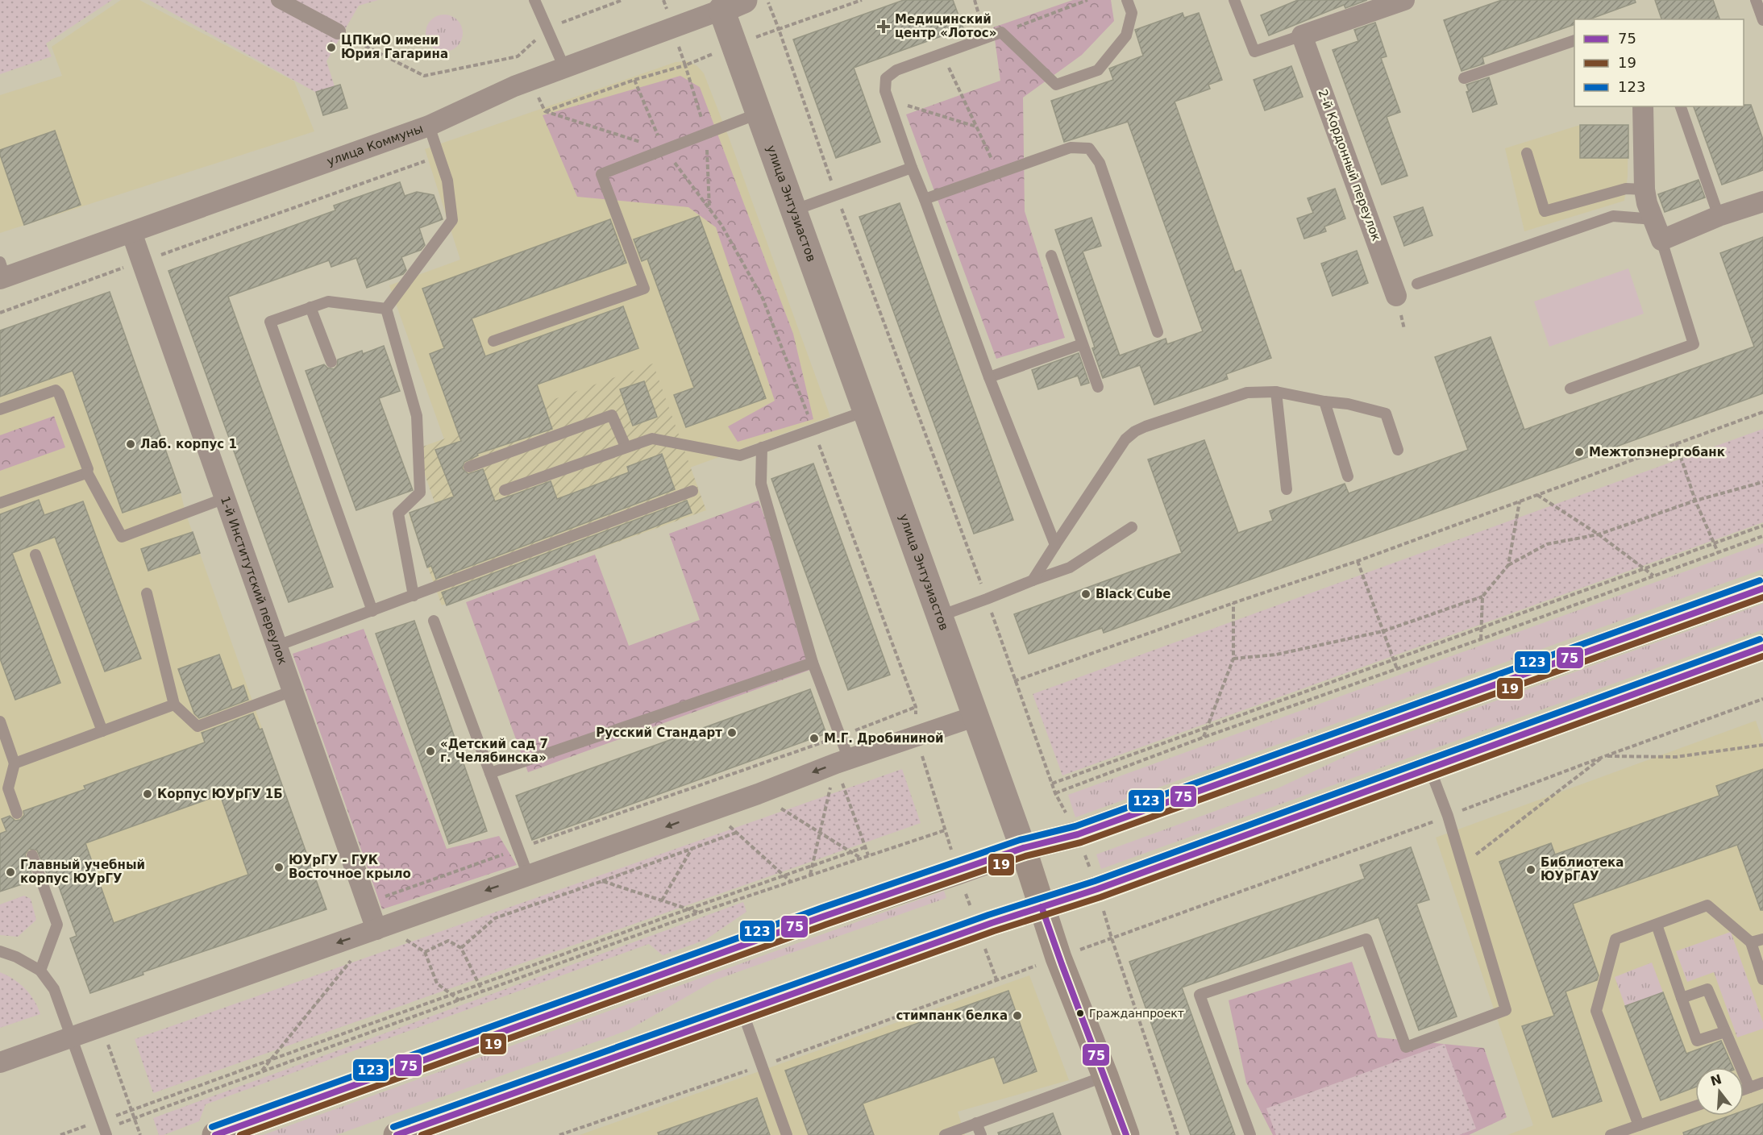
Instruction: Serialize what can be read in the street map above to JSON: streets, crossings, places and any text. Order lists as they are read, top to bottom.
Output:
{
  "streets": {
    "main road": ["улица Энтузиастов"],
    "street": ["улица Коммуны", "2-й Кордонный переулок", "1-й Институтский переулок"]
  },
  "crossings": [
    ["улица Коммуны", "улица Энтузиастов"],
    ["улица Коммуны", "1-й Институтский переулок"]
  ],
  "places": {
    "health": ["Медицинский центр «Лотос»"],
    "other": [
      "ЦПКиО имени Юрия Гагарина",
      "Лаб. корпус 1",
      "Межтопэнергобанк",
      "Black Cube",
      "Русский Стандарт",
      "М.Г. Дробининой",
      "«Детский сад 7 г. Челябинска»",
      "Корпус ЮУрГУ 1Б",
      "ЮУрГУ - ГУК Восточное крыло",
      "Библиотека ЮУрГАУ",
      "Главный учебный корпус ЮУрГУ",
      "Гражданпроект",
      "стимпанк белка"
    ]
  },
  "lines": ["transit line 123", "transit line 75", "transit line 19"],
  "legend": ["75", "19", "123"],
  "north": "top"
}
